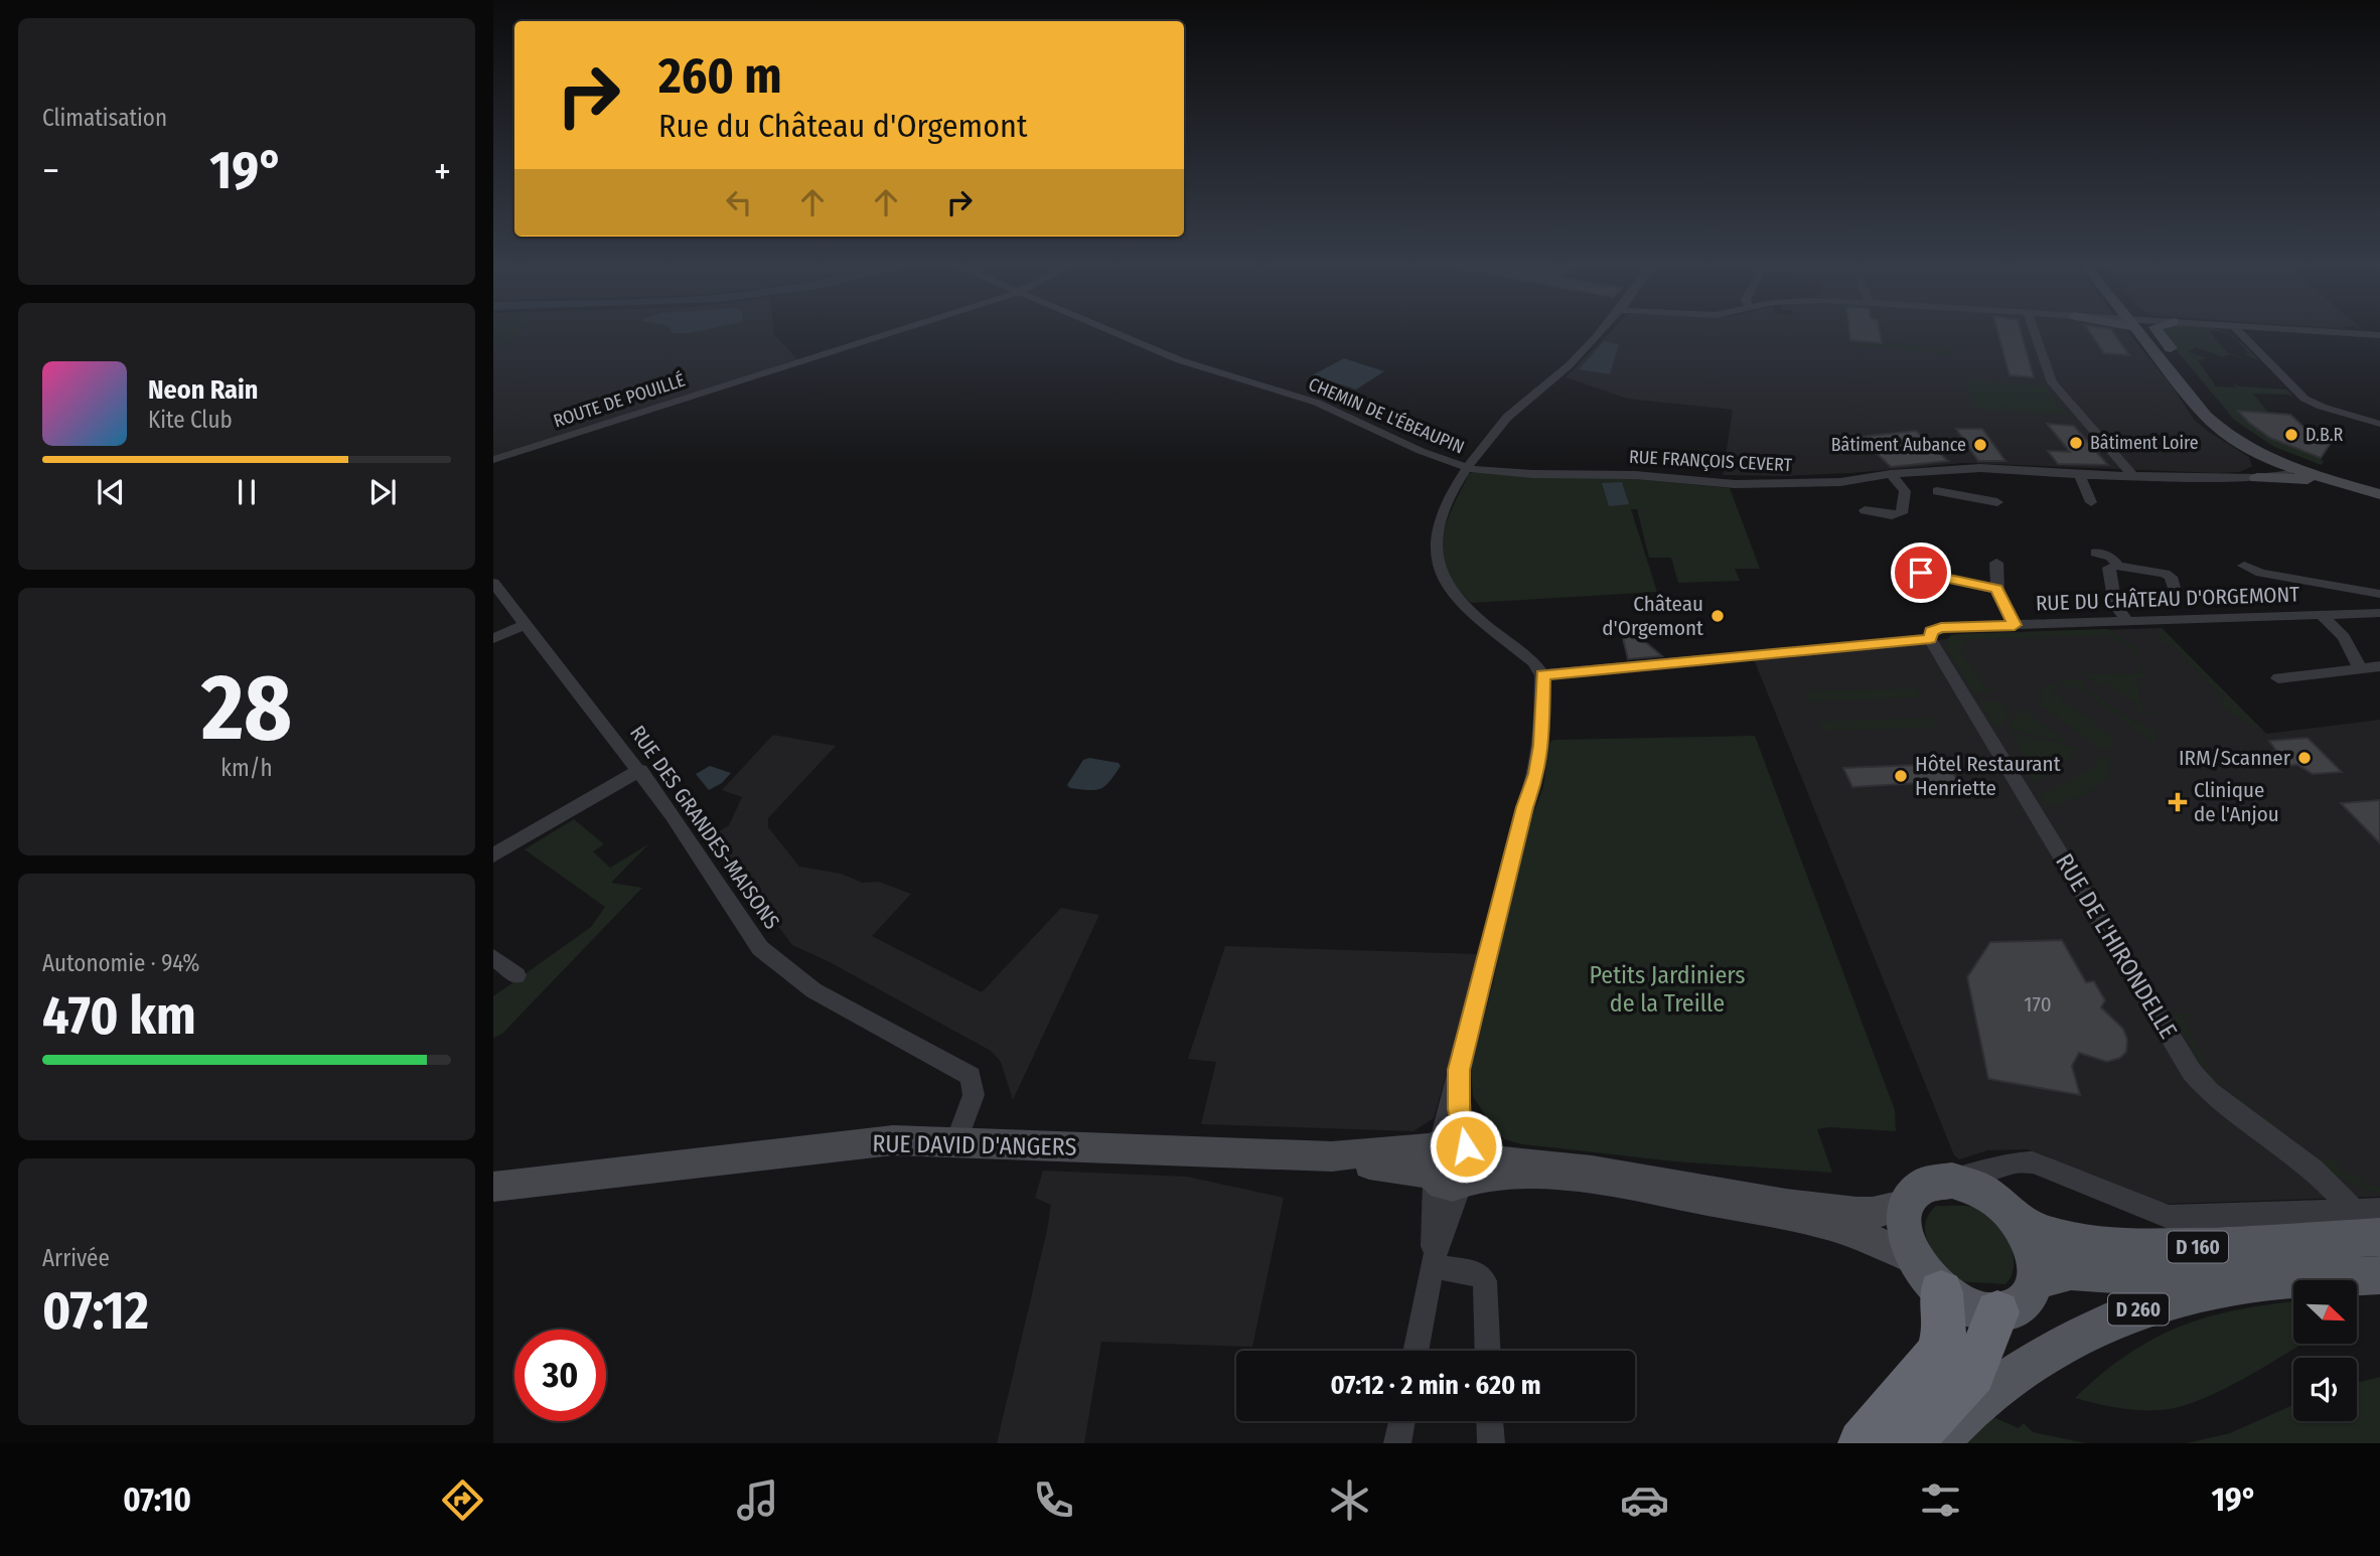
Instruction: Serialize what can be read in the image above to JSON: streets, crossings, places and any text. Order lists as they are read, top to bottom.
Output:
{
  "streets": {
    "main road": ["D 160", "D 260"],
    "street": [
      "ROUTE DE POUILLÉ",
      "CHEMIN DE L'ÉBEAUPIN",
      "RUE FRANÇOIS CEVERT",
      "RUE DU CHÂTEAU D'ORGEMONT",
      "RUE DES GRANDES-MAISONS",
      "RUE DE L'HIRONDELLE",
      "RUE DAVID D'ANGERS"
    ]
  },
  "crossings": [
    ["CHEMIN DE L'ÉBEAUPIN", "RUE FRANÇOIS CEVERT"],
    ["RUE DU CHÂTEAU D'ORGEMONT", "RUE DE L'HIRONDELLE"],
    ["RUE DES GRANDES-MAISONS", "RUE DAVID D'ANGERS"],
    ["D 160", "D 260"]
  ],
  "parks": ["Petits Jardiniers de la Treille"],
  "places": {
    "other": [
      "D.B.R",
      "Bâtiment Loire",
      "Bâtiment Aubance",
      "Château d'Orgemont",
      "IRM/Scanner",
      "Hôtel Restaurant Henriette"
    ],
    "health": ["Clinique de l'Anjou"]
  },
  "house_numbers": ["170"],
  "north": "bottom right",
  "page": {
    "tile": [
      "Climatisation",
      ["28", "km/h"],
      ["Autonomie · 94%", "470 km"],
      ["Arrivée", "07:12"]
    ],
    "turn": ["260 m", "Rue du Château d'Orgemont"],
    "heat": ["−", "19°", "+"],
    "song": ["Neon Rain", "Kite Club"],
    "limit": "30",
    "trip": "07:12 · 2 min · 620 m",
    "tabs": ["07:10", "19°"]
  }
}
